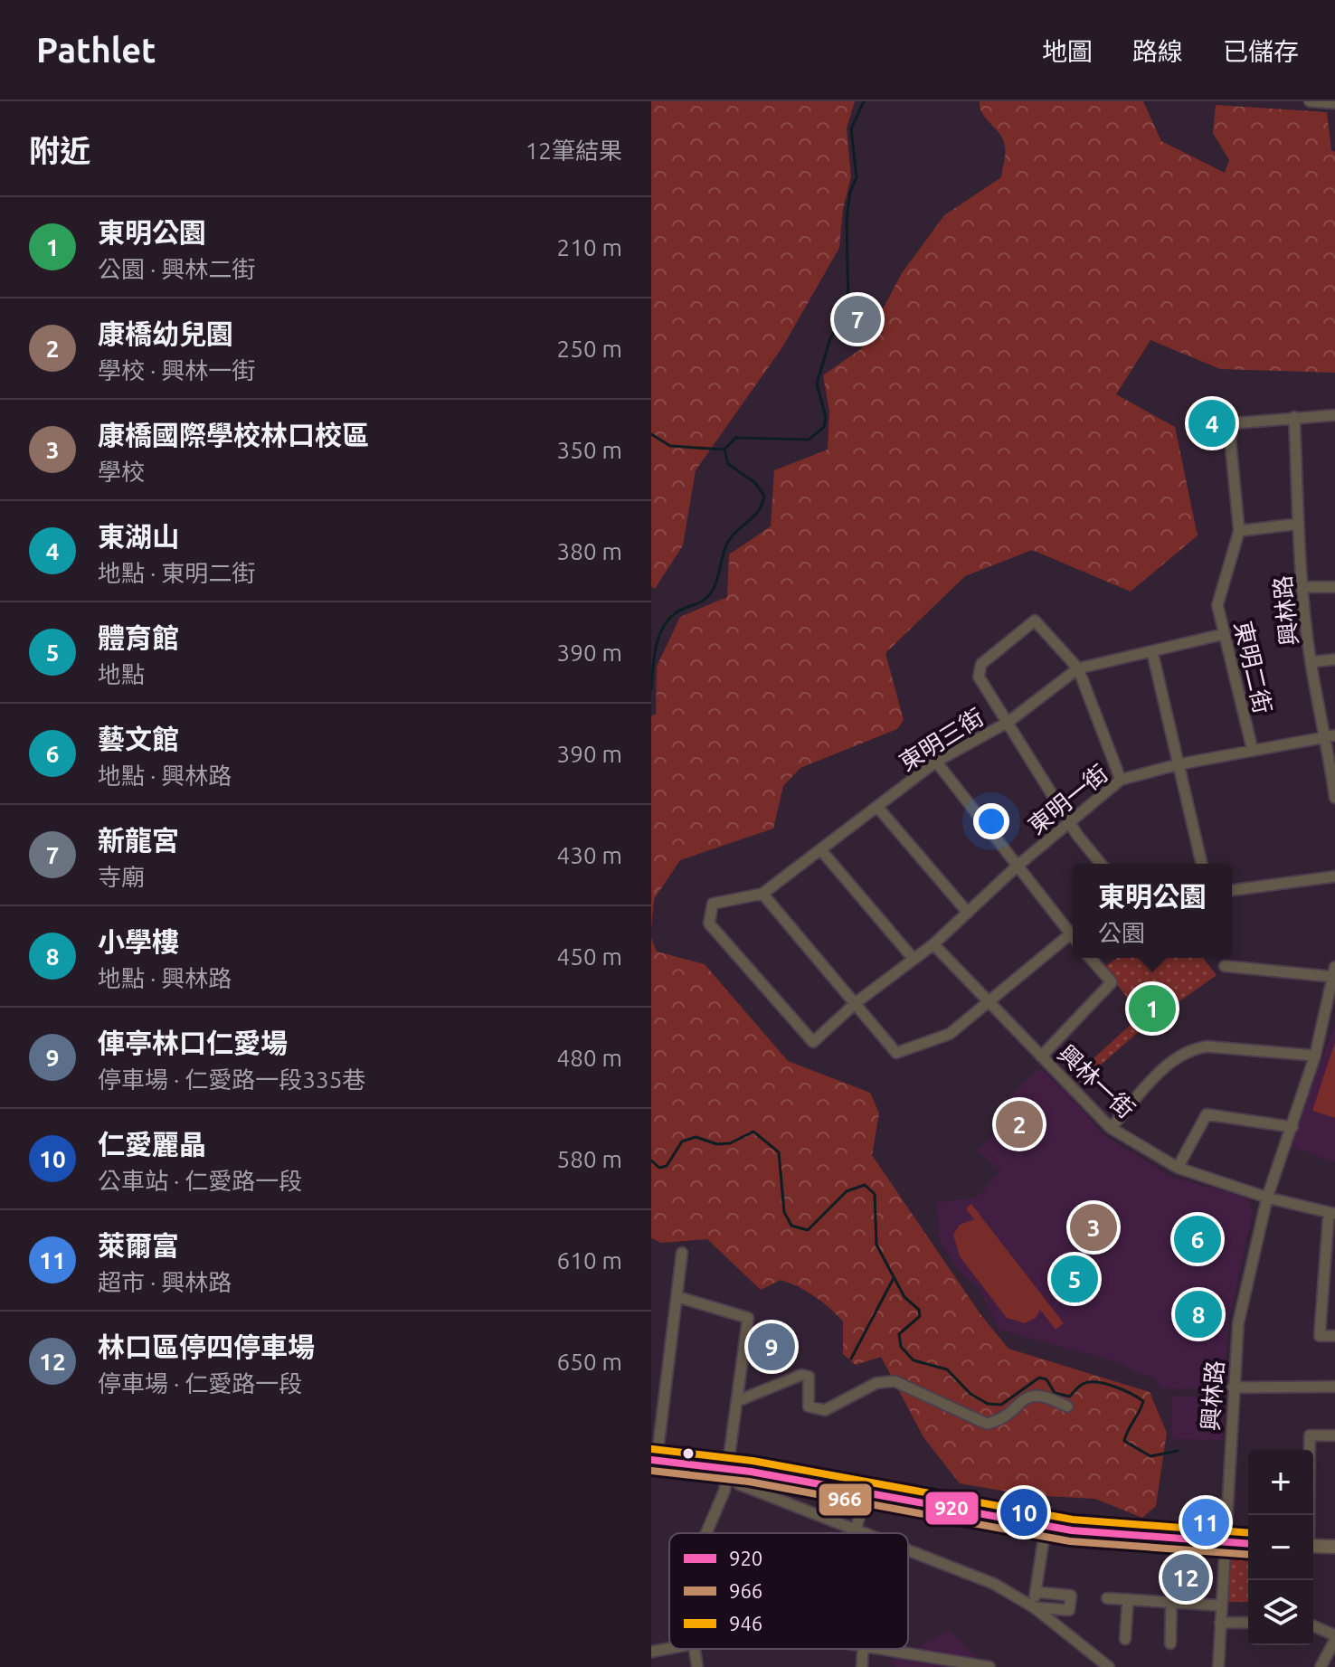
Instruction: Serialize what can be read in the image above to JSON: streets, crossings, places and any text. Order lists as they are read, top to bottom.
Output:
{
  "streets": {
    "street": [
      "興林路",
      "東明二街",
      "東明三街",
      "東明一街",
      "興林一街"
    ]
  },
  "crossings": [
    ["興林路", "東明一街"],
    ["興林路", "興林一街"],
    ["東明二街", "東明三街"],
    ["東明二街", "東明一街"],
    ["東明三街", "東明一街"],
    ["東明一街", "興林一街"]
  ],
  "lines": ["transit line 946", "transit line 920", "transit line 966"],
  "legend": ["920", "966", "946"],
  "page": {
    "header": "Pathlet",
    "nav": ["地圖", "路線", "已儲存"],
    "heading": ["附近", "12筆結果"],
    "list": [
      {
        "mark": "1",
        "name": "東明公園",
        "note": "公園 · 興林二街",
        "value": "210 m"
      },
      {
        "mark": "2",
        "name": "康橋幼兒園",
        "note": "學校 · 興林一街",
        "value": "250 m"
      },
      {
        "mark": "3",
        "name": "康橋國際學校林口校區",
        "note": "學校",
        "value": "350 m"
      },
      {
        "mark": "4",
        "name": "東湖山",
        "note": "地點 · 東明二街",
        "value": "380 m"
      },
      {
        "mark": "5",
        "name": "體育館",
        "note": "地點",
        "value": "390 m"
      },
      {
        "mark": "6",
        "name": "藝文館",
        "note": "地點 · 興林路",
        "value": "390 m"
      },
      {
        "mark": "7",
        "name": "新龍宮",
        "note": "寺廟",
        "value": "430 m"
      },
      {
        "mark": "8",
        "name": "小學樓",
        "note": "地點 · 興林路",
        "value": "450 m"
      },
      {
        "mark": "9",
        "name": "俥亭林口仁愛場",
        "note": "停車場 · 仁愛路一段335巷",
        "value": "480 m"
      },
      {
        "mark": "10",
        "name": "仁愛麗晶",
        "note": "公車站 · 仁愛路一段",
        "value": "580 m"
      },
      {
        "mark": "11",
        "name": "萊爾富",
        "note": "超市 · 興林路",
        "value": "610 m"
      },
      {
        "mark": "12",
        "name": "林口區停四停車場",
        "note": "停車場 · 仁愛路一段",
        "value": "650 m"
      }
    ],
    "pins": [
      "7",
      "4",
      "1",
      "2",
      "3",
      "6",
      "5",
      "8",
      "9",
      "10",
      "11",
      "12"
    ],
    "popup": ["東明公園", "公園"],
    "map_buttons": ["+", "−"]
  }
}
